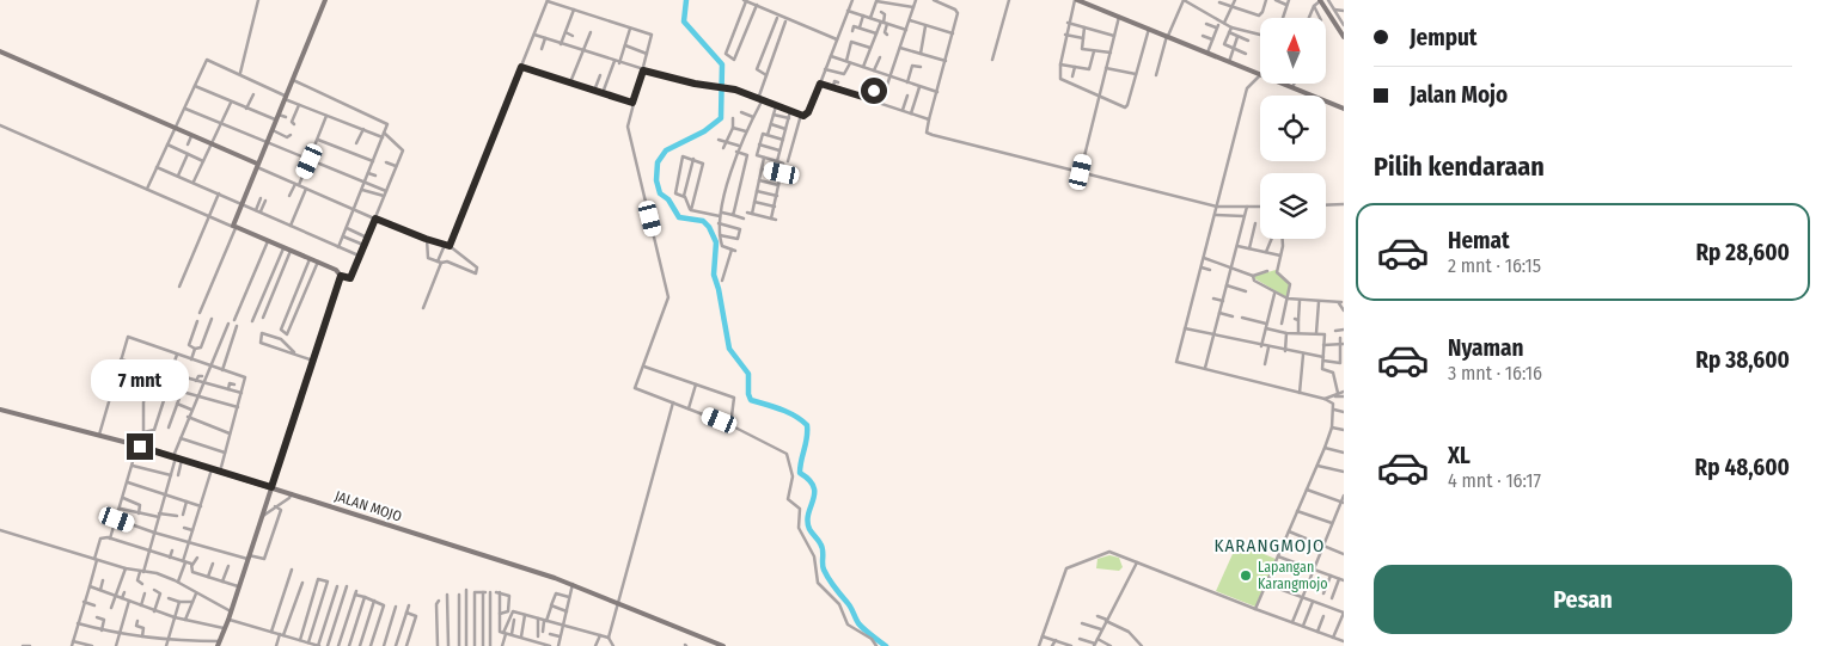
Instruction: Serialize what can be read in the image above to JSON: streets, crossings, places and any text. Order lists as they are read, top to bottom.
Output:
{
  "streets": {
    "main road": ["JALAN MOJO"]
  },
  "districts": ["KARANGMOJO"],
  "places": ["Lapangan Karangmojo"],
  "north": "top",
  "page": {
    "banner": ["Jemput", "Jalan Mojo"],
    "heading": "Pilih kendaraan",
    "list": [
      {
        "name": "Hemat",
        "note": "2 mnt · 16:15",
        "value": "Rp 28,600"
      },
      {
        "name": "Nyaman",
        "note": "3 mnt · 16:16",
        "value": "Rp 38,600"
      },
      {
        "name": "XL",
        "note": "4 mnt · 16:17",
        "value": "Rp 48,600"
      }
    ],
    "bubble": "7 mnt",
    "buttons": "Pesan"
  }
}
